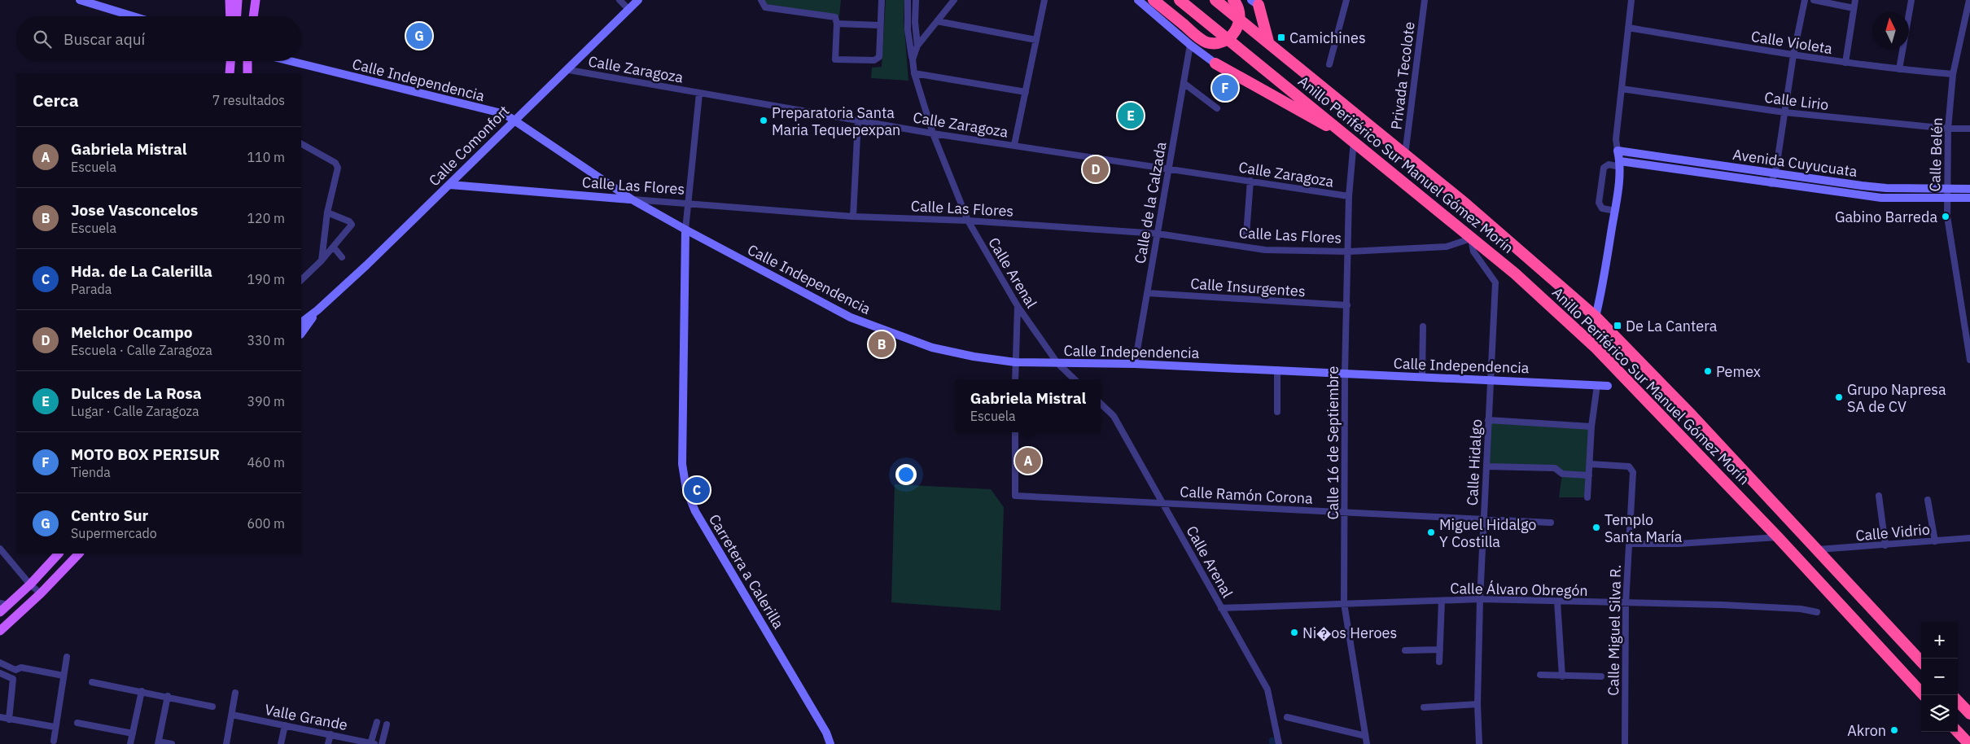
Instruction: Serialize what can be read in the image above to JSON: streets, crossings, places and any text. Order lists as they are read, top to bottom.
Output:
{
  "streets": {
    "highway": ["Anillo Periférico Sur Manuel Gómez Morín"],
    "street": [
      "Calle Violeta",
      "Calle Zaragoza",
      "Privada Tecolote",
      "Calle Independencia",
      "Calle Lirio",
      "Calle Comonfort",
      "Calle Belén",
      "Avenida Cuyucuata",
      "Calle Las Flores",
      "Calle de la Calzada",
      "Calle Arenal",
      "Calle Insurgentes",
      "Calle 16 de Septiembre",
      "Calle Hidalgo",
      "Calle Ramón Corona",
      "Calle Vidrio",
      "Carretera a Calerilla",
      "Calle Álvaro Obregón",
      "Calle Miguel Silva R.",
      "Valle Grande"
    ]
  },
  "crossings": [
    ["Calle Violeta", "Calle Belén"],
    ["Calle Zaragoza", "Calle Comonfort"],
    ["Calle Zaragoza", "Calle de la Calzada"],
    ["Calle Zaragoza", "Calle Arenal"],
    ["Calle Zaragoza", "Calle 16 de Septiembre"],
    ["Privada Tecolote", "Anillo Periférico Sur Manuel Gómez Morín"],
    ["Calle Independencia", "Calle Comonfort"],
    ["Calle Independencia", "Calle Las Flores"],
    ["Calle Independencia", "Calle de la Calzada"],
    ["Calle Independencia", "Calle Arenal"],
    ["Calle Independencia", "Calle 16 de Septiembre"],
    ["Calle Independencia", "Calle Hidalgo"],
    ["Calle Independencia", "Carretera a Calerilla"],
    ["Calle Lirio", "Calle Belén"],
    ["Calle Comonfort", "Calle Las Flores"],
    ["Calle Belén", "Avenida Cuyucuata"],
    ["Anillo Periférico Sur Manuel Gómez Morín", "Calle Las Flores"],
    ["Anillo Periférico Sur Manuel Gómez Morín", "Calle 16 de Septiembre"],
    ["Anillo Periférico Sur Manuel Gómez Morín", "Calle Hidalgo"],
    ["Anillo Periférico Sur Manuel Gómez Morín", "Calle Vidrio"],
    ["Calle Las Flores", "Calle de la Calzada"],
    ["Calle Las Flores", "Calle Arenal"],
    ["Calle Las Flores", "Calle 16 de Septiembre"],
    ["Calle Las Flores", "Calle Hidalgo"],
    ["Calle de la Calzada", "Calle Insurgentes"],
    ["Calle Arenal", "Calle Ramón Corona"],
    ["Calle Arenal", "Calle Álvaro Obregón"],
    ["Calle Insurgentes", "Calle 16 de Septiembre"],
    ["Calle 16 de Septiembre", "Calle Ramón Corona"],
    ["Calle 16 de Septiembre", "Calle Álvaro Obregón"],
    ["Calle Hidalgo", "Calle Ramón Corona"],
    ["Calle Hidalgo", "Calle Álvaro Obregón"],
    ["Calle Álvaro Obregón", "Calle Miguel Silva R."]
  ],
  "places": {
    "transit": ["Camichines", "De La Cantera"],
    "other": [
      "Preparatoria Santa Maria Tequepexpan",
      "Gabino Barreda",
      "Pemex",
      "Grupo Napresa SA de CV",
      "Templo Santa María",
      "Miguel Hidalgo Y Costilla",
      "Ni�os Heroes",
      "Akron"
    ]
  },
  "north": "top",
  "page": {
    "search": "Buscar aquí",
    "pins": [
      "G",
      "F",
      "E",
      "D",
      "B",
      "A",
      "C"
    ],
    "heading": ["Cerca", "7 resultados"],
    "list": [
      {
        "mark": "A",
        "name": "Gabriela Mistral",
        "note": "Escuela",
        "value": "110 m"
      },
      {
        "mark": "B",
        "name": "Jose Vasconcelos",
        "note": "Escuela",
        "value": "120 m"
      },
      {
        "mark": "C",
        "name": "Hda. de La Calerilla",
        "note": "Parada",
        "value": "190 m"
      },
      {
        "mark": "D",
        "name": "Melchor Ocampo",
        "note": "Escuela · Calle Zaragoza",
        "value": "330 m"
      },
      {
        "mark": "E",
        "name": "Dulces de La Rosa",
        "note": "Lugar · Calle Zaragoza",
        "value": "390 m"
      },
      {
        "mark": "F",
        "name": "MOTO BOX PERISUR",
        "note": "Tienda",
        "value": "460 m"
      },
      {
        "mark": "G",
        "name": "Centro Sur",
        "note": "Supermercado",
        "value": "600 m"
      }
    ],
    "popup": ["Gabriela Mistral", "Escuela"],
    "map_buttons": ["+", "−"]
  }
}
